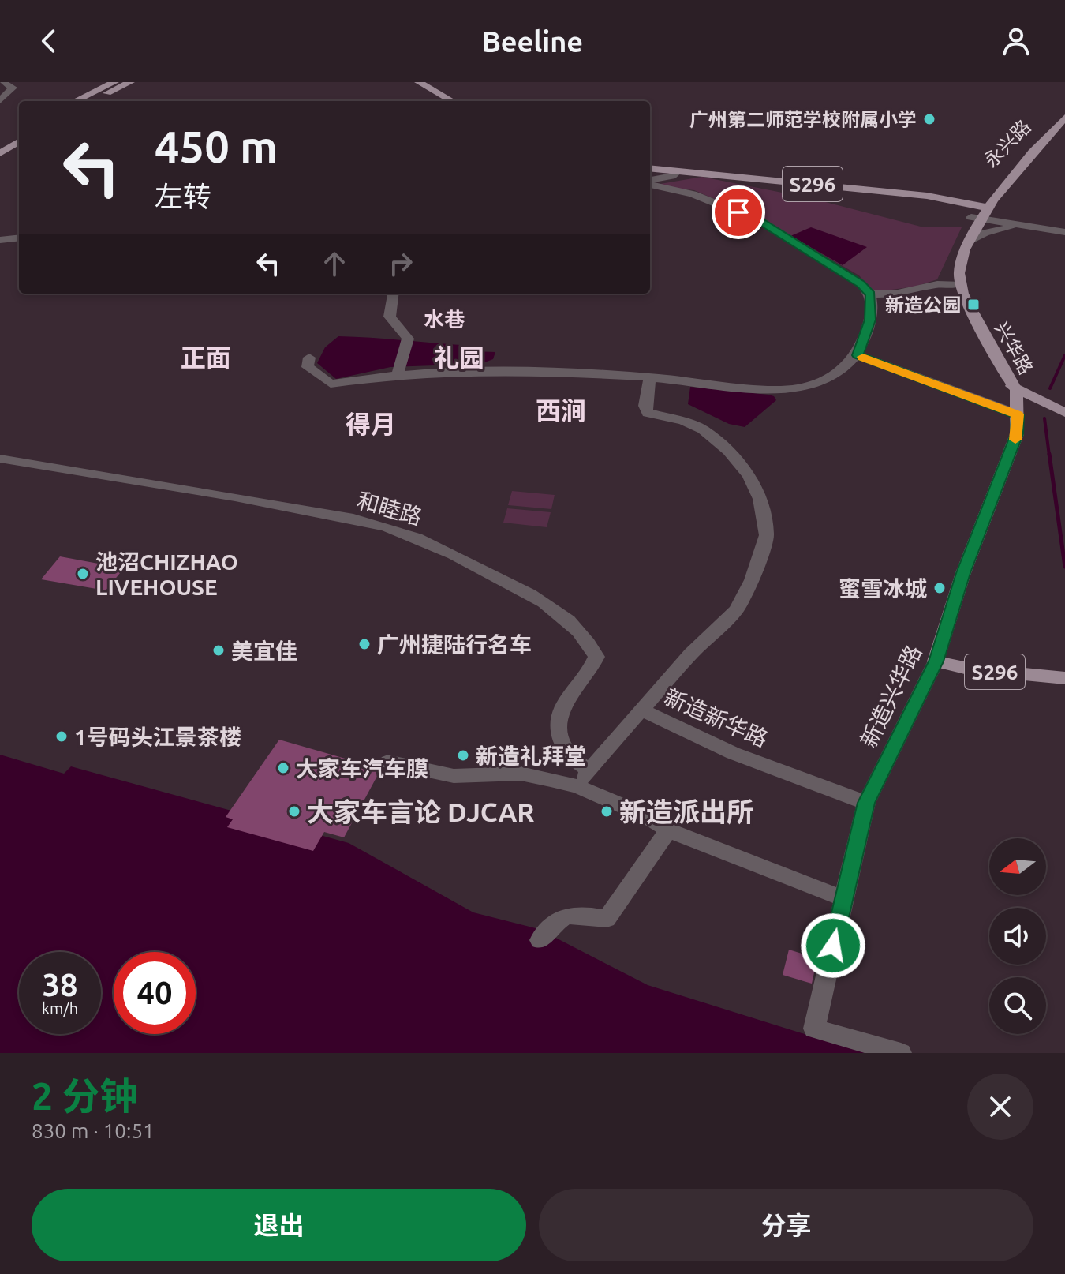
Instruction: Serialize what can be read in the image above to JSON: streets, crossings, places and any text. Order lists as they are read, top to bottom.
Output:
{
  "streets": {
    "main road": [
      "永兴路",
      "S296",
      "兴华路",
      "新造兴华路"
    ],
    "street": ["和睦路", "新造新华路"]
  },
  "crossings": [
    ["永兴路", "S296"],
    ["S296", "新造兴华路"],
    ["兴华路", "新造兴华路"],
    ["和睦路", "新造新华路"],
    ["新造兴华路", "新造新华路"]
  ],
  "districts": [
    "水巷",
    "正面",
    "礼园",
    "西涧",
    "得月"
  ],
  "places": {
    "other": [
      "广州第二师范学校附属小学",
      "池沼CHIZHAO LIVEHOUSE",
      "蜜雪冰城",
      "广州捷陆行名车",
      "美宜佳",
      "1号码头江景茶楼",
      "新造礼拜堂",
      "大家车汽车膜",
      "大家车言论 DJCAR",
      "新造派出所"
    ],
    "transit": ["新造公园"]
  },
  "north": "left",
  "page": {
    "header": "Beeline",
    "turn": ["450 m", "左转"],
    "speed": "38 km/h",
    "limit": "40",
    "heading": ["2 分钟", "830 m · 10:51"],
    "buttons": ["退出", "分享"]
  }
}
